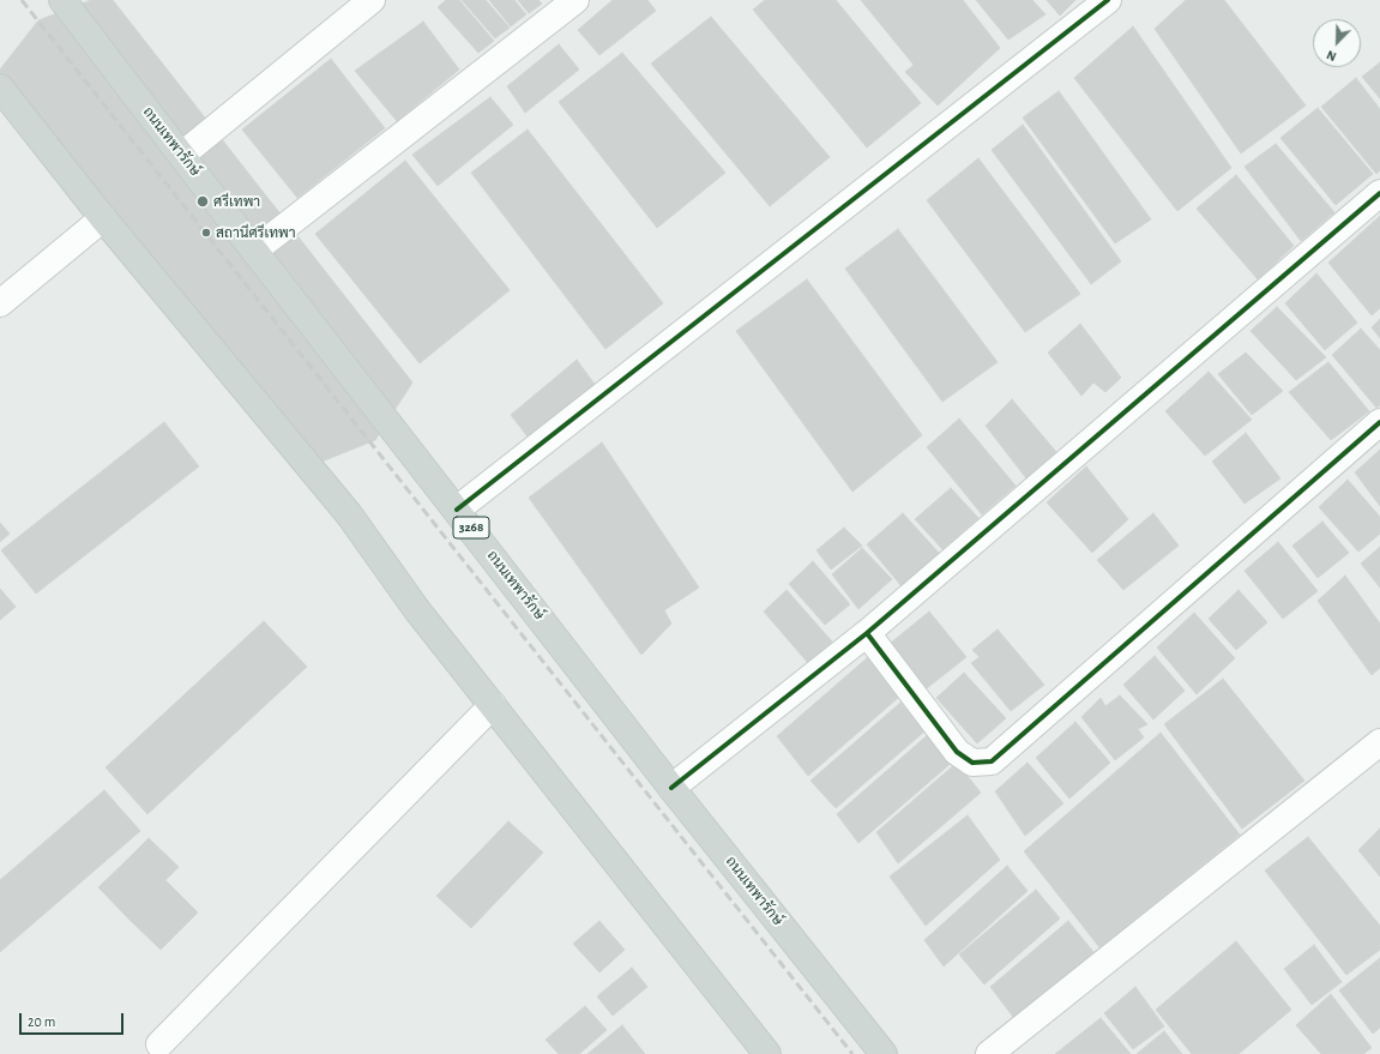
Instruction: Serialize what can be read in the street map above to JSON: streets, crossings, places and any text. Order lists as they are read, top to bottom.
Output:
{
  "streets": {
    "main road": ["ถนนเทพารักษ์", "3268"]
  },
  "places": ["ศรีเทพา", "สถานีศรีเทพา"],
  "scale_bar": "20 m",
  "north": "bottom left"
}
